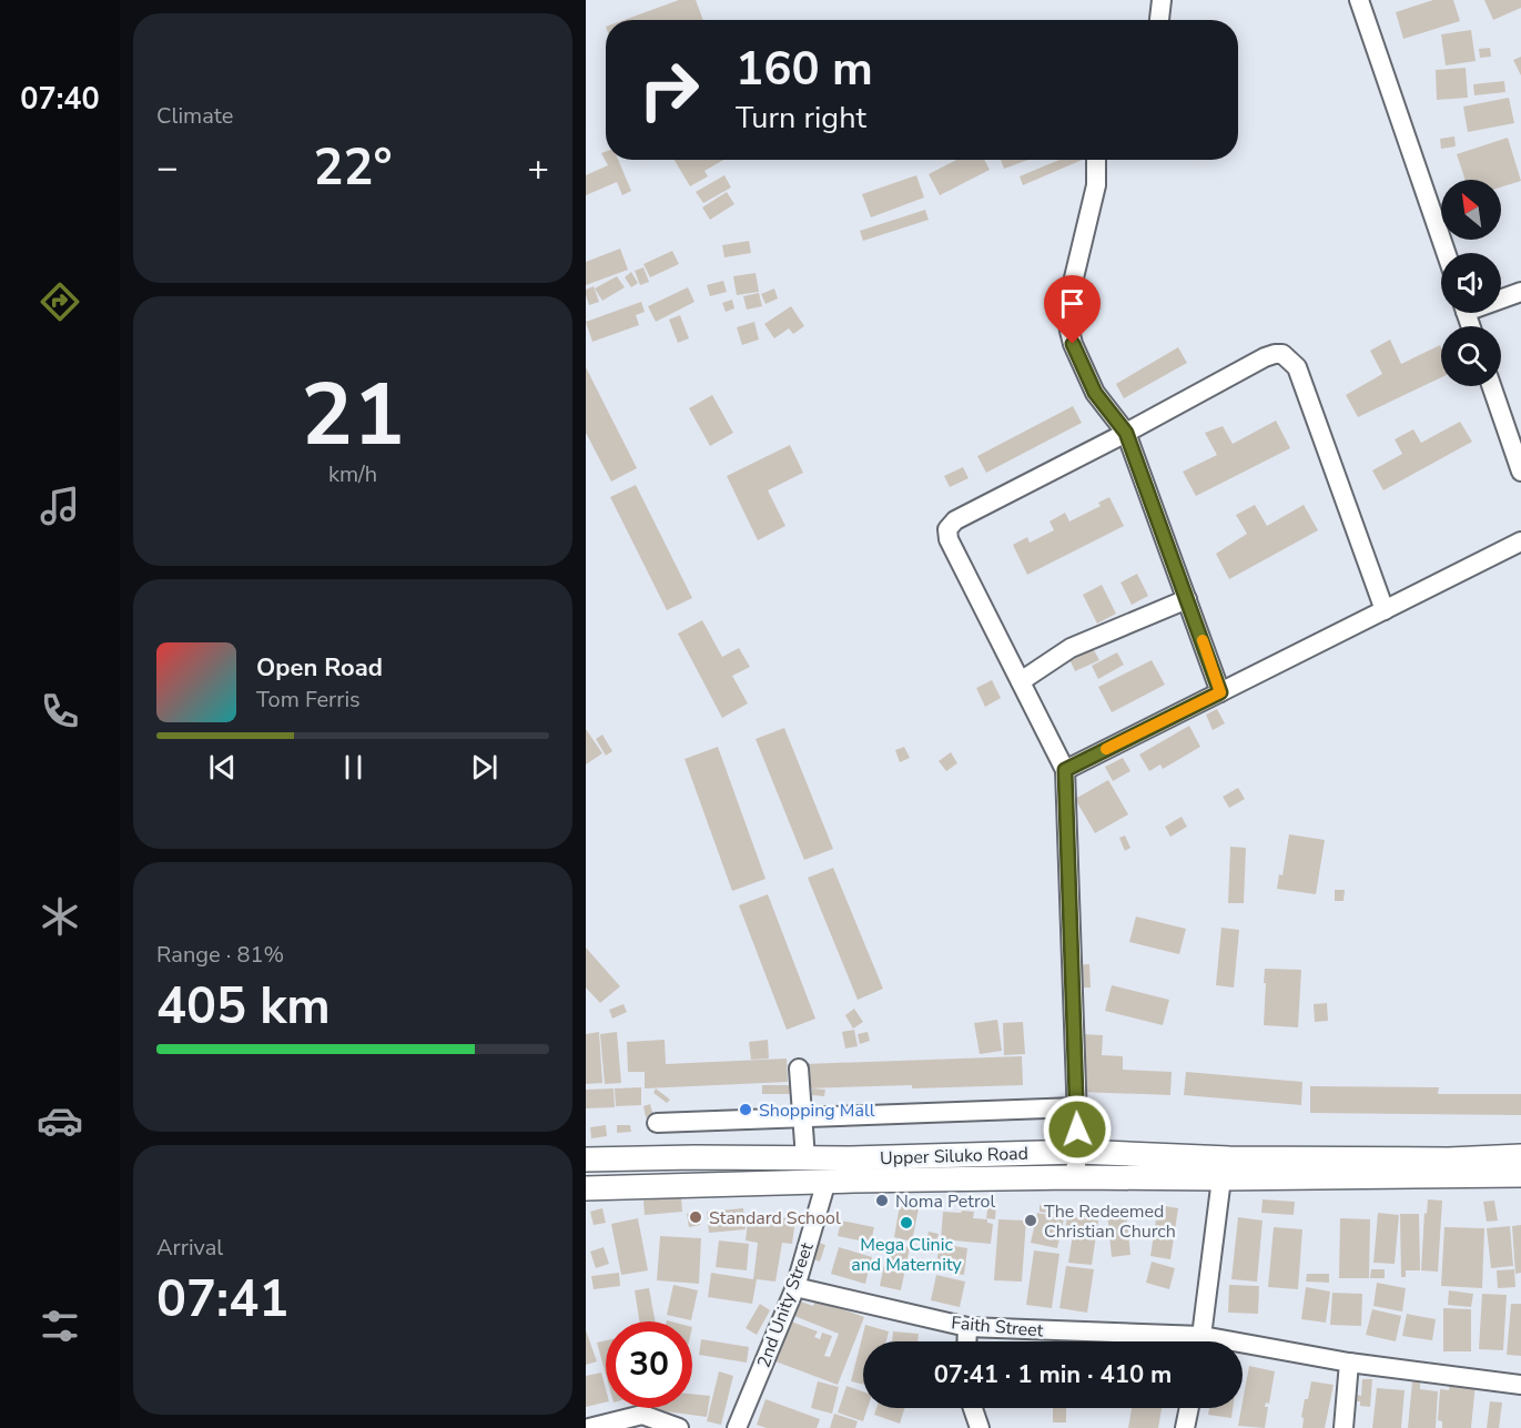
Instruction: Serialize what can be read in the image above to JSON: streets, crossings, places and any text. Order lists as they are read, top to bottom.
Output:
{
  "streets": {
    "main road": ["Upper Siluko Road"],
    "street": ["2nd Unity Street", "Faith Street"]
  },
  "crossings": [
    ["Upper Siluko Road", "2nd Unity Street"],
    ["2nd Unity Street", "Faith Street"]
  ],
  "places": [
    "Shopping Mall",
    "Noma Petrol",
    "Standard School",
    "The Redeemed Christian Church",
    "Mega Clinic and Maternity"
  ],
  "north": "top left",
  "page": {
    "tabs": "07:40",
    "tile": [
      "Climate",
      ["21", "km/h"],
      ["Range · 81%", "405 km"],
      ["Arrival", "07:41"]
    ],
    "turn": ["160 m", "Turn right"],
    "heat": ["−", "22°", "+"],
    "song": ["Open Road", "Tom Ferris"],
    "limit": "30",
    "trip": "07:41 · 1 min · 410 m"
  }
}
